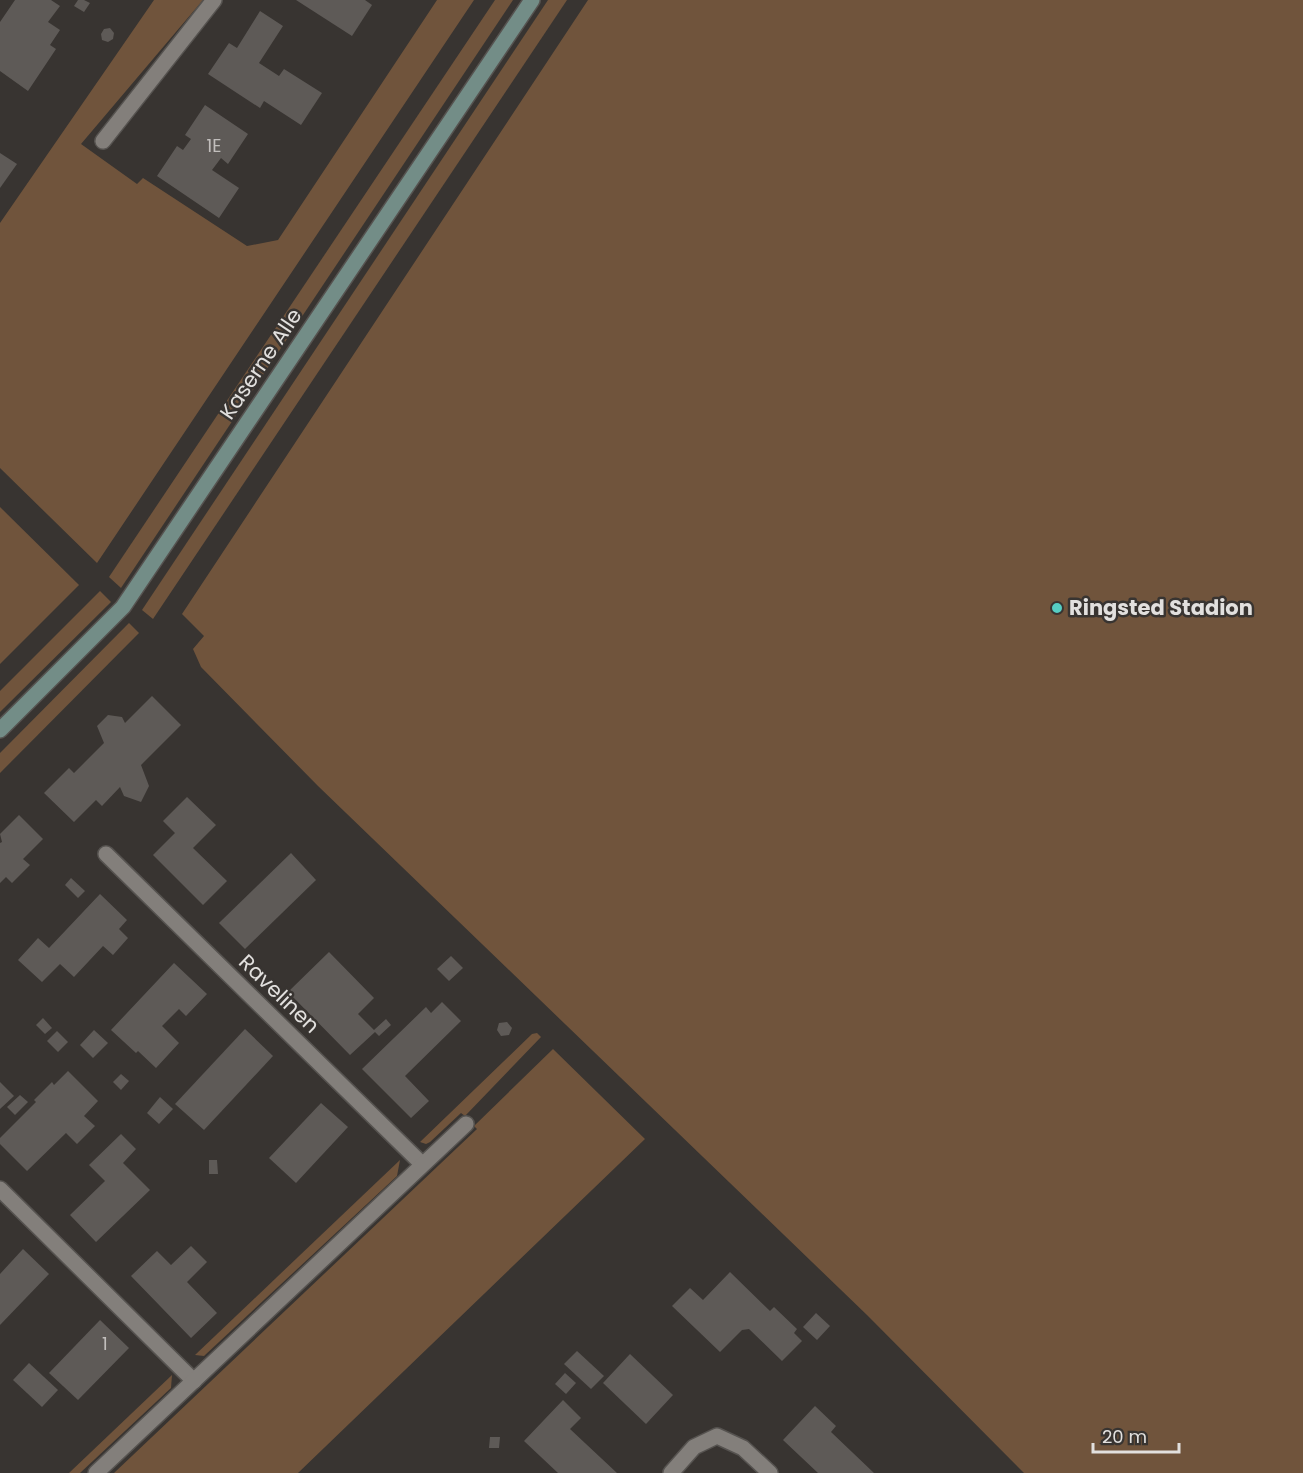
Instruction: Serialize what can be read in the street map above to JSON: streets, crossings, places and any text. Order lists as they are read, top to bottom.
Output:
{
  "streets": {
    "street": ["Kaserne Alle", "Ravelinen"]
  },
  "places": ["Ringsted Stadion"],
  "house_numbers": ["1E", "1"],
  "scale_bar": "20 m"
}
